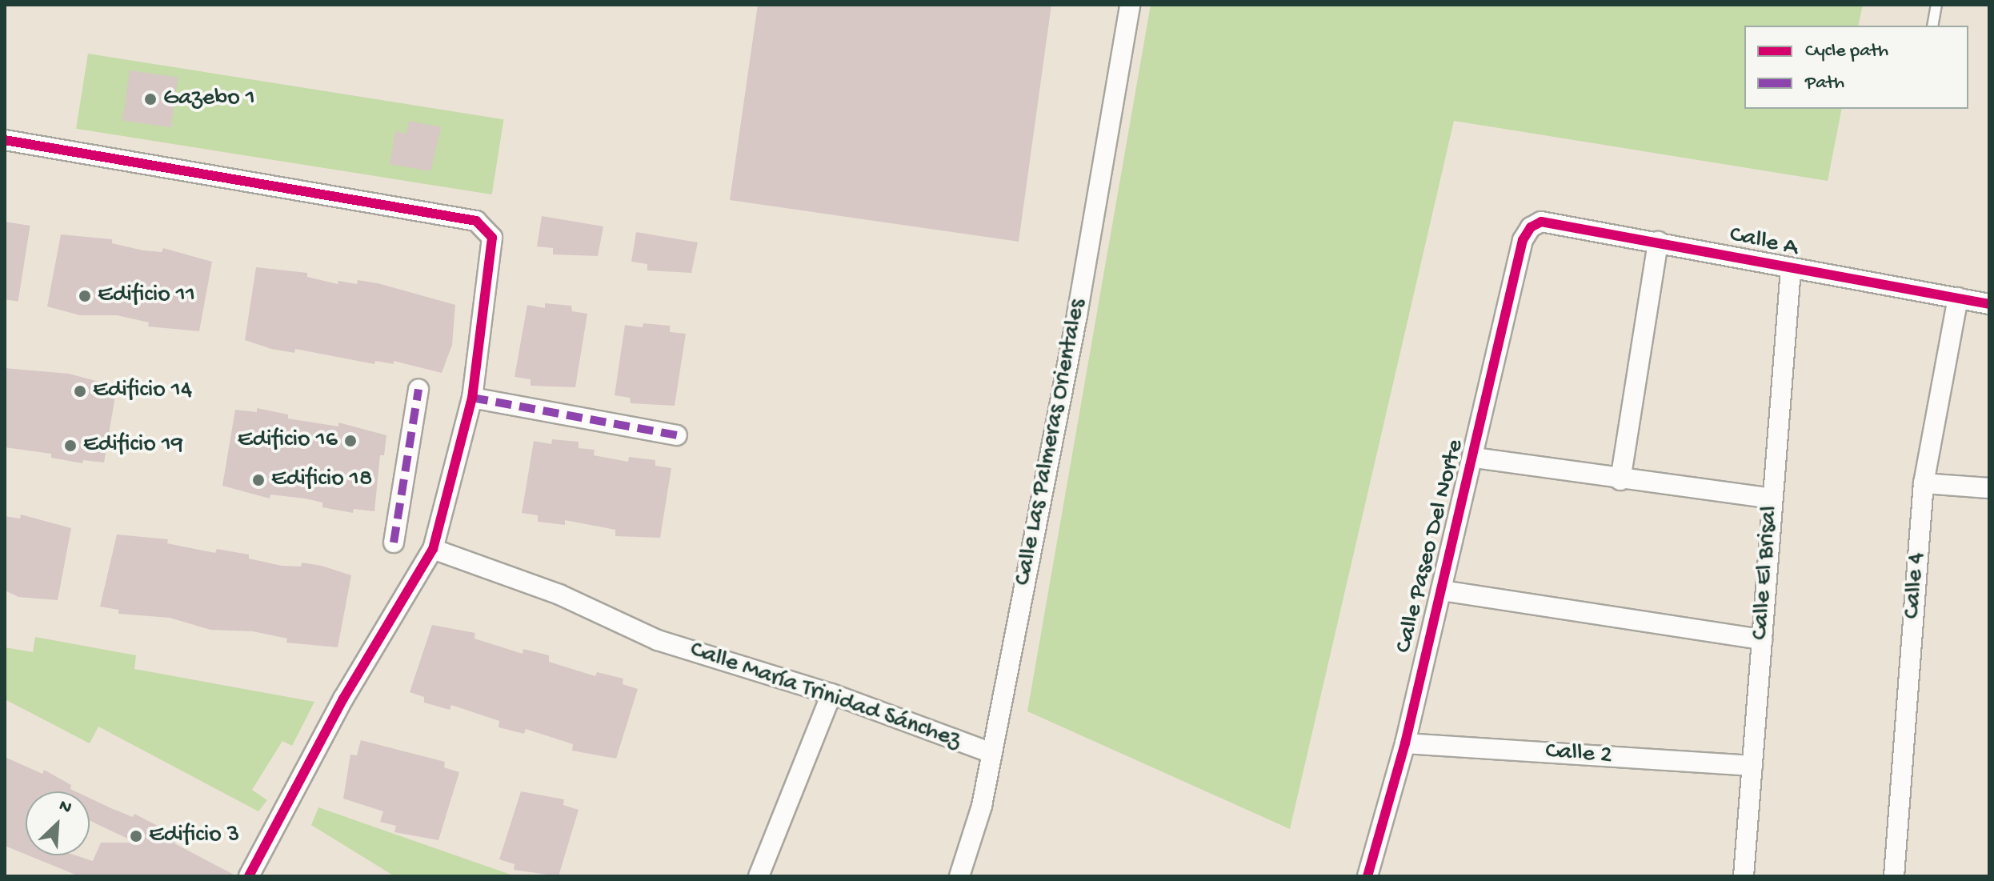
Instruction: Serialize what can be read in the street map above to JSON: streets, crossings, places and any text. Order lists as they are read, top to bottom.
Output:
{
  "streets": {
    "street": [
      "Calle A",
      "Calle Las Palmeras Orientales",
      "Calle Paseo Del Norte",
      "Calle El Brisal",
      "Calle 4",
      "Calle María Trinidad Sánchez",
      "Calle 2"
    ]
  },
  "crossings": [
    ["Calle A", "Calle Paseo Del Norte"],
    ["Calle A", "Calle El Brisal"],
    ["Calle A", "Calle 4"],
    ["Calle Las Palmeras Orientales", "Calle María Trinidad Sánchez"],
    ["Calle Paseo Del Norte", "Calle 2"],
    ["Calle El Brisal", "Calle 2"]
  ],
  "places": [
    "Gazebo 1",
    "Edificio 11",
    "Edificio 14",
    "Edificio 16",
    "Edificio 19",
    "Edificio 18",
    "Edificio 3"
  ],
  "legend": ["Cycle path", "Path"],
  "north": "top right"
}
